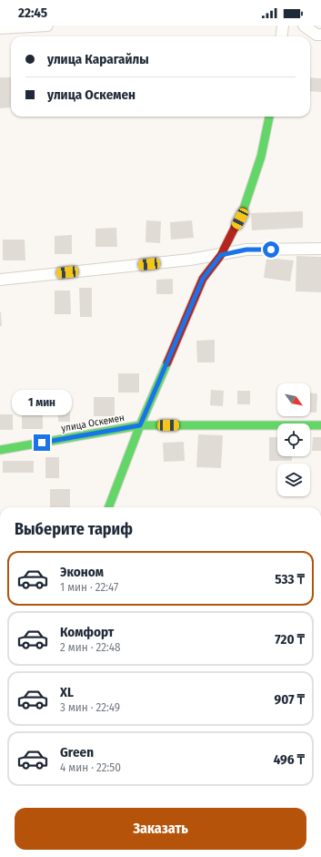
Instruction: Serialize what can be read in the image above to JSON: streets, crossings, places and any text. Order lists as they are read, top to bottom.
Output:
{
  "streets": {
    "street": ["улица Оскемен"]
  },
  "north": "bottom right",
  "page": {
    "status": "22:45",
    "banner": ["улица Карагайлы", "улица Оскемен"],
    "bubble": "1 мин",
    "heading": "Выберите тариф",
    "list": [
      {
        "name": "Эконом",
        "note": "1 мин · 22:47",
        "value": "533 ₸"
      },
      {
        "name": "Комфорт",
        "note": "2 мин · 22:48",
        "value": "720 ₸"
      },
      {
        "name": "XL",
        "note": "3 мин · 22:49",
        "value": "907 ₸"
      },
      {
        "name": "Green",
        "note": "4 мин · 22:50",
        "value": "496 ₸"
      }
    ],
    "buttons": "Заказать"
  }
}
